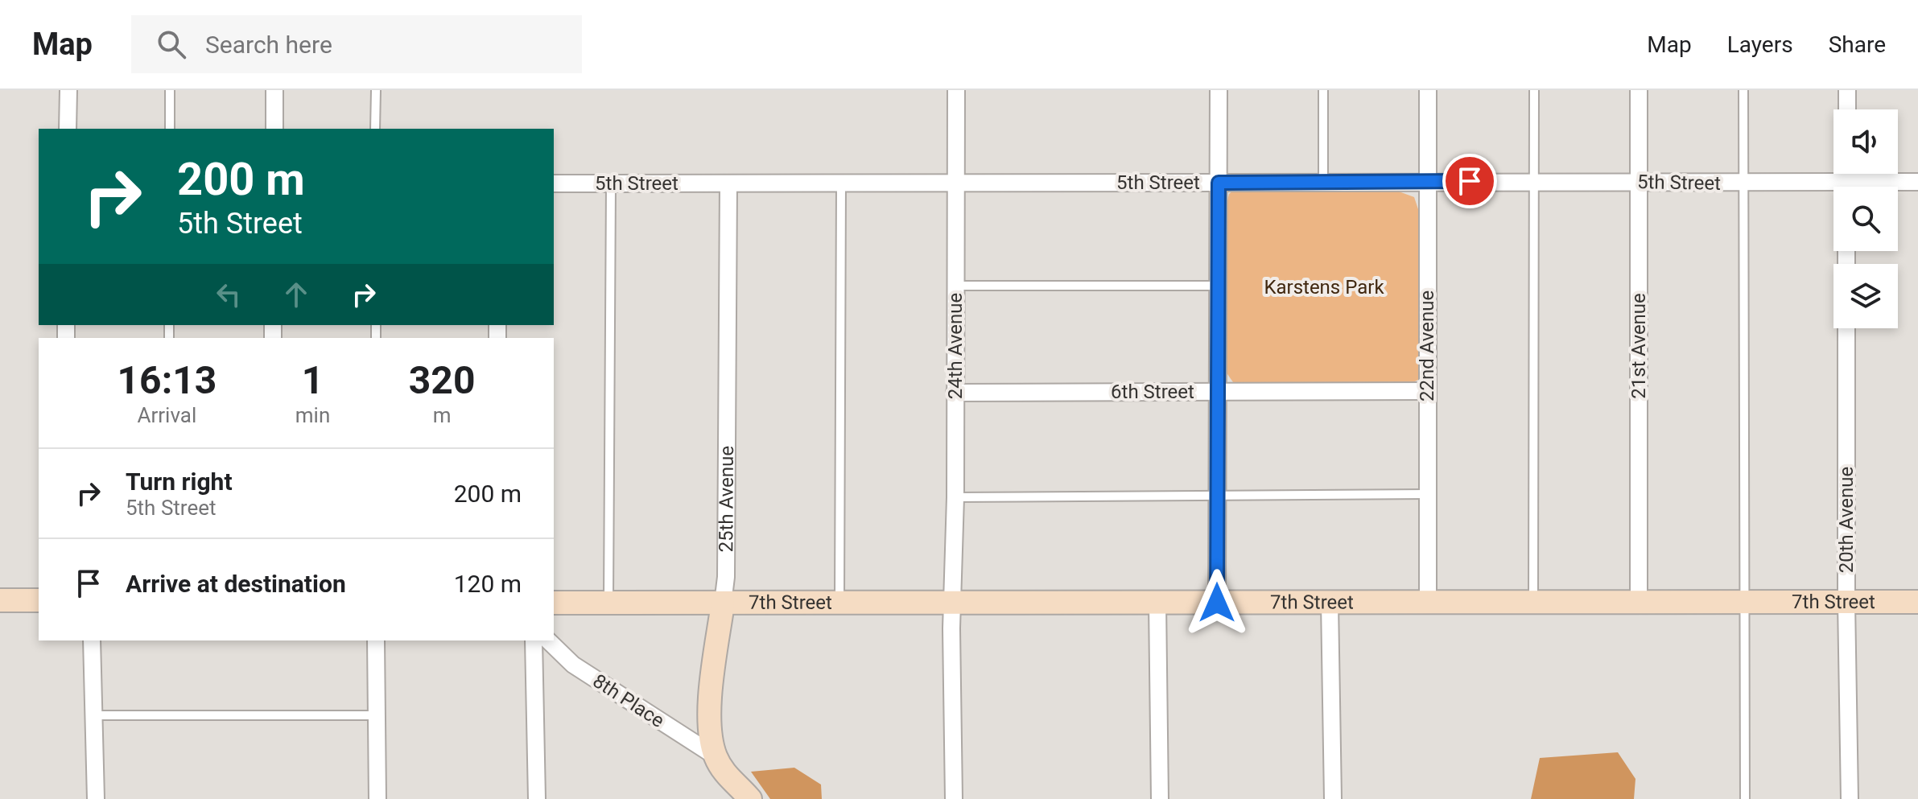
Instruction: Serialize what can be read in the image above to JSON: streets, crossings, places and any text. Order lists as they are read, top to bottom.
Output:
{
  "streets": {
    "street": [
      "5th Street",
      "24th Avenue",
      "22nd Avenue",
      "21st Avenue",
      "6th Street",
      "25th Avenue",
      "20th Avenue",
      "7th Street",
      "8th Place"
    ]
  },
  "crossings": [
    ["5th Street", "24th Avenue"],
    ["5th Street", "22nd Avenue"],
    ["5th Street", "21st Avenue"],
    ["5th Street", "25th Avenue"],
    ["24th Avenue", "6th Street"],
    ["24th Avenue", "7th Street"],
    ["22nd Avenue", "6th Street"],
    ["22nd Avenue", "7th Street"],
    ["21st Avenue", "7th Street"],
    ["25th Avenue", "7th Street"],
    ["25th Avenue", "8th Place"],
    ["20th Avenue", "7th Street"]
  ],
  "parks": ["Karstens Park"],
  "page": {
    "header": "Map",
    "search": "Search here",
    "nav": ["Map", "Layers", "Share"],
    "turn": ["200 m", "5th Street"],
    "eta": [
      "16:13",
      "Arrival",
      "1",
      "min",
      "320",
      "m"
    ],
    "list": [
      {
        "name": "Turn right",
        "note": "5th Street",
        "value": "200 m"
      },
      {
        "name": "Arrive at destination",
        "value": "120 m"
      }
    ]
  }
}
